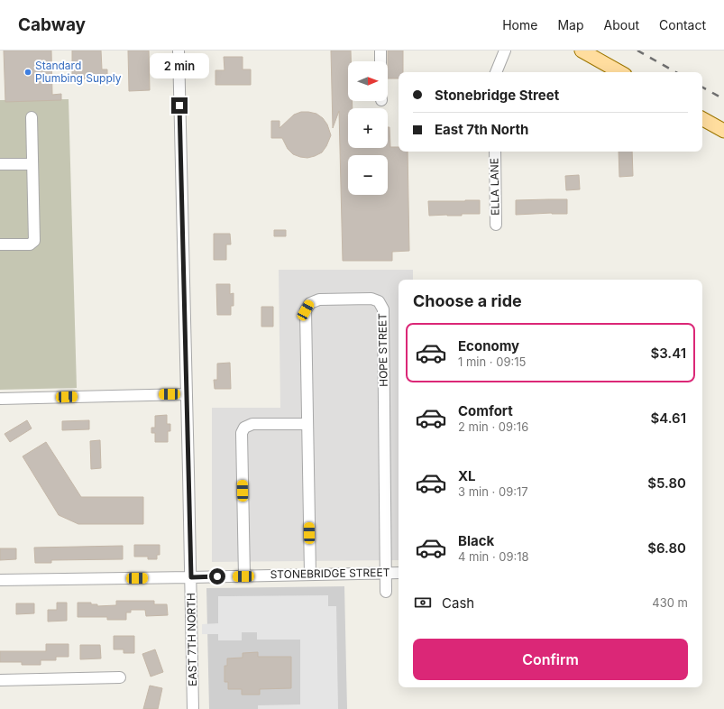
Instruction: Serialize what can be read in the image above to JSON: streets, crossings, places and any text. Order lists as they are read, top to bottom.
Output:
{
  "streets": {
    "street": [
      "ELLA LANE",
      "HOPE STREET",
      "STONEBRIDGE STREET",
      "EAST 7TH NORTH"
    ]
  },
  "crossings": [
    ["HOPE STREET", "STONEBRIDGE STREET"],
    ["STONEBRIDGE STREET", "EAST 7TH NORTH"]
  ],
  "places": ["Standard Plumbing Supply"],
  "north": "right",
  "page": {
    "header": "Cabway",
    "nav": [
      "Home",
      "Map",
      "About",
      "Contact"
    ],
    "bubble": "2 min",
    "map_buttons": ["+", "−"],
    "banner": ["Stonebridge Street", "East 7th North"],
    "heading": "Choose a ride",
    "list": [
      {
        "name": "Economy",
        "note": "1 min · 09:15",
        "value": "$3.41"
      },
      {
        "name": "Comfort",
        "note": "2 min · 09:16",
        "value": "$4.61"
      },
      {
        "name": "XL",
        "note": "3 min · 09:17",
        "value": "$5.80"
      },
      {
        "name": "Black",
        "note": "4 min · 09:18",
        "value": "$6.80"
      }
    ],
    "pay": ["Cash", "430 m"],
    "buttons": "Confirm"
  }
}
